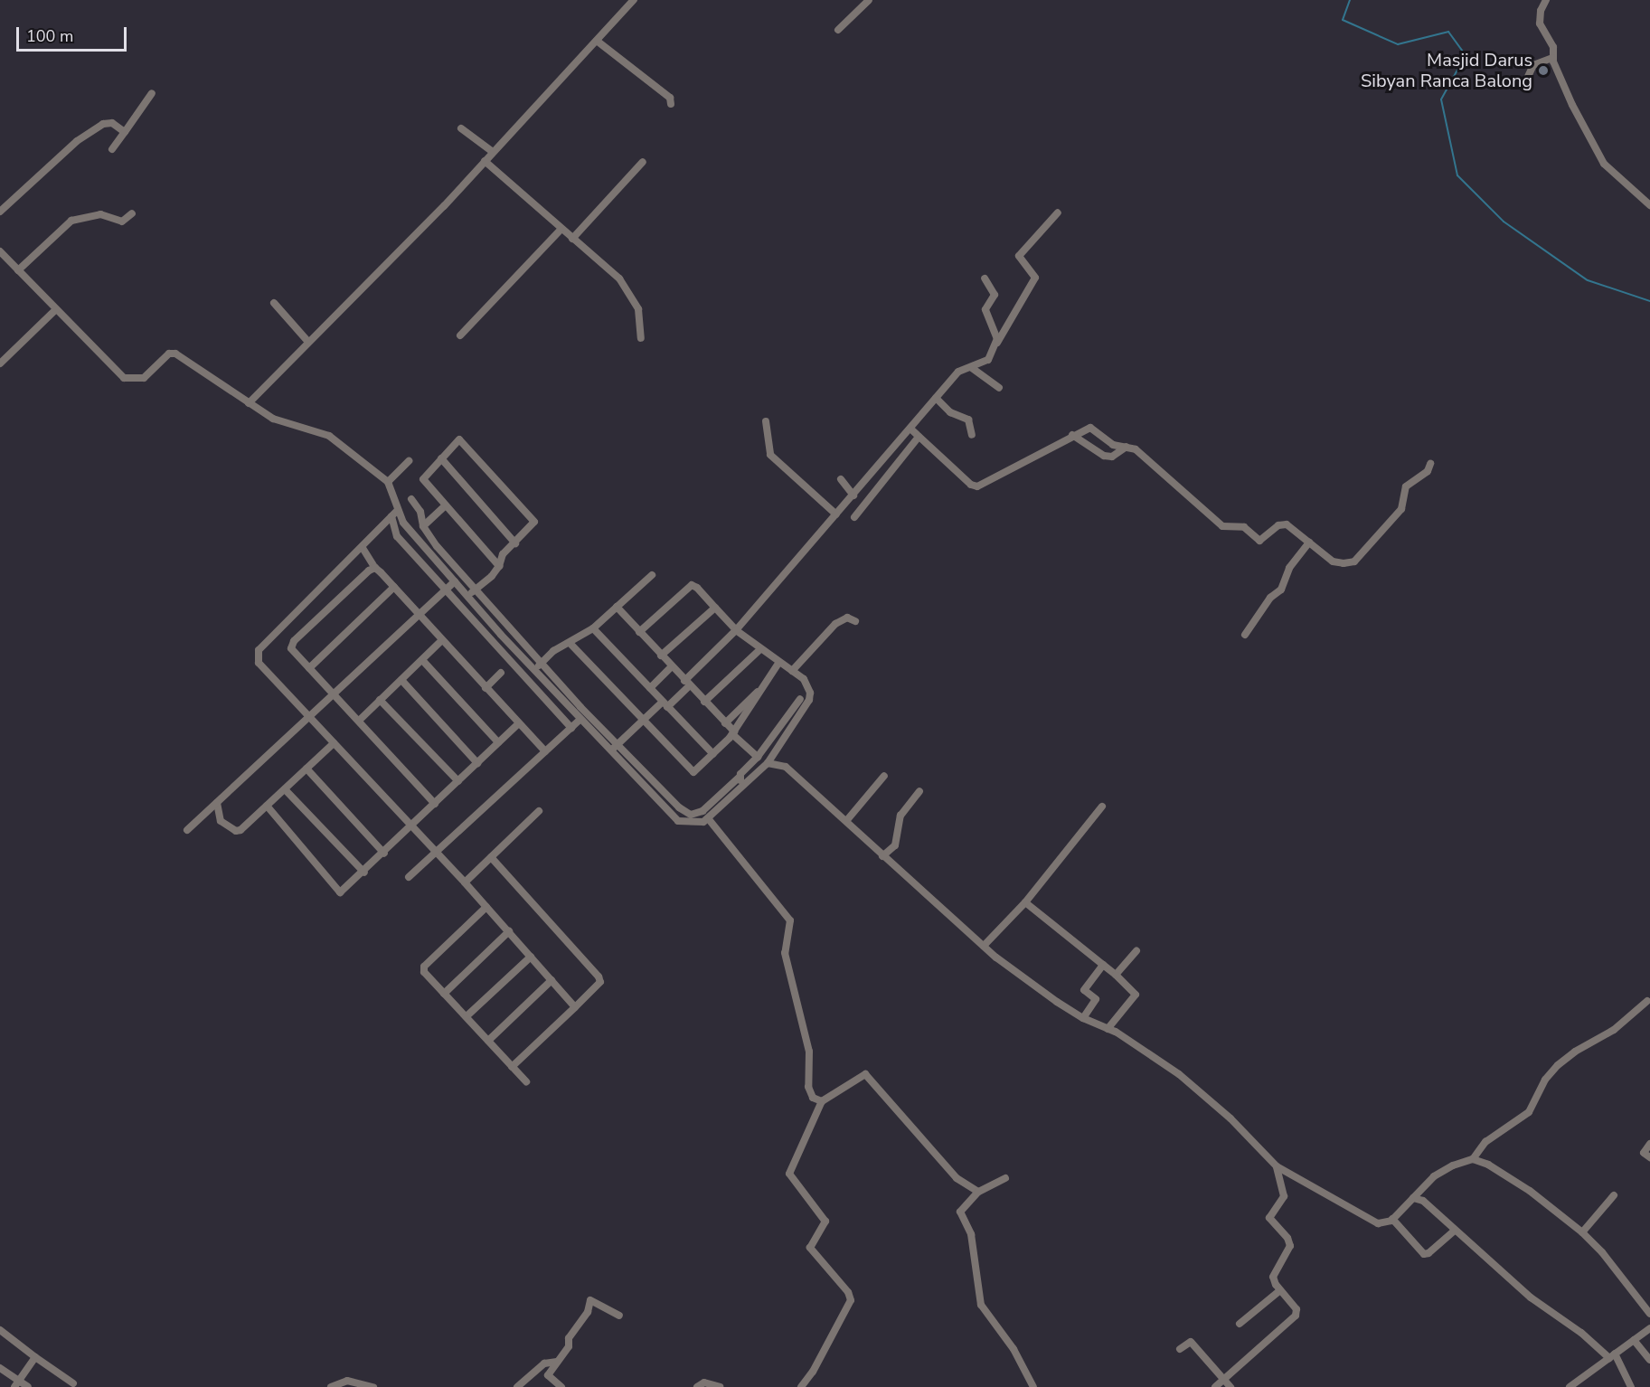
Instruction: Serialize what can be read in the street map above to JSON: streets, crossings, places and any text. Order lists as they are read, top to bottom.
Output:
{
  "places": ["Masjid Darus Sibyan Ranca Balong"],
  "scale_bar": "100 m"
}
